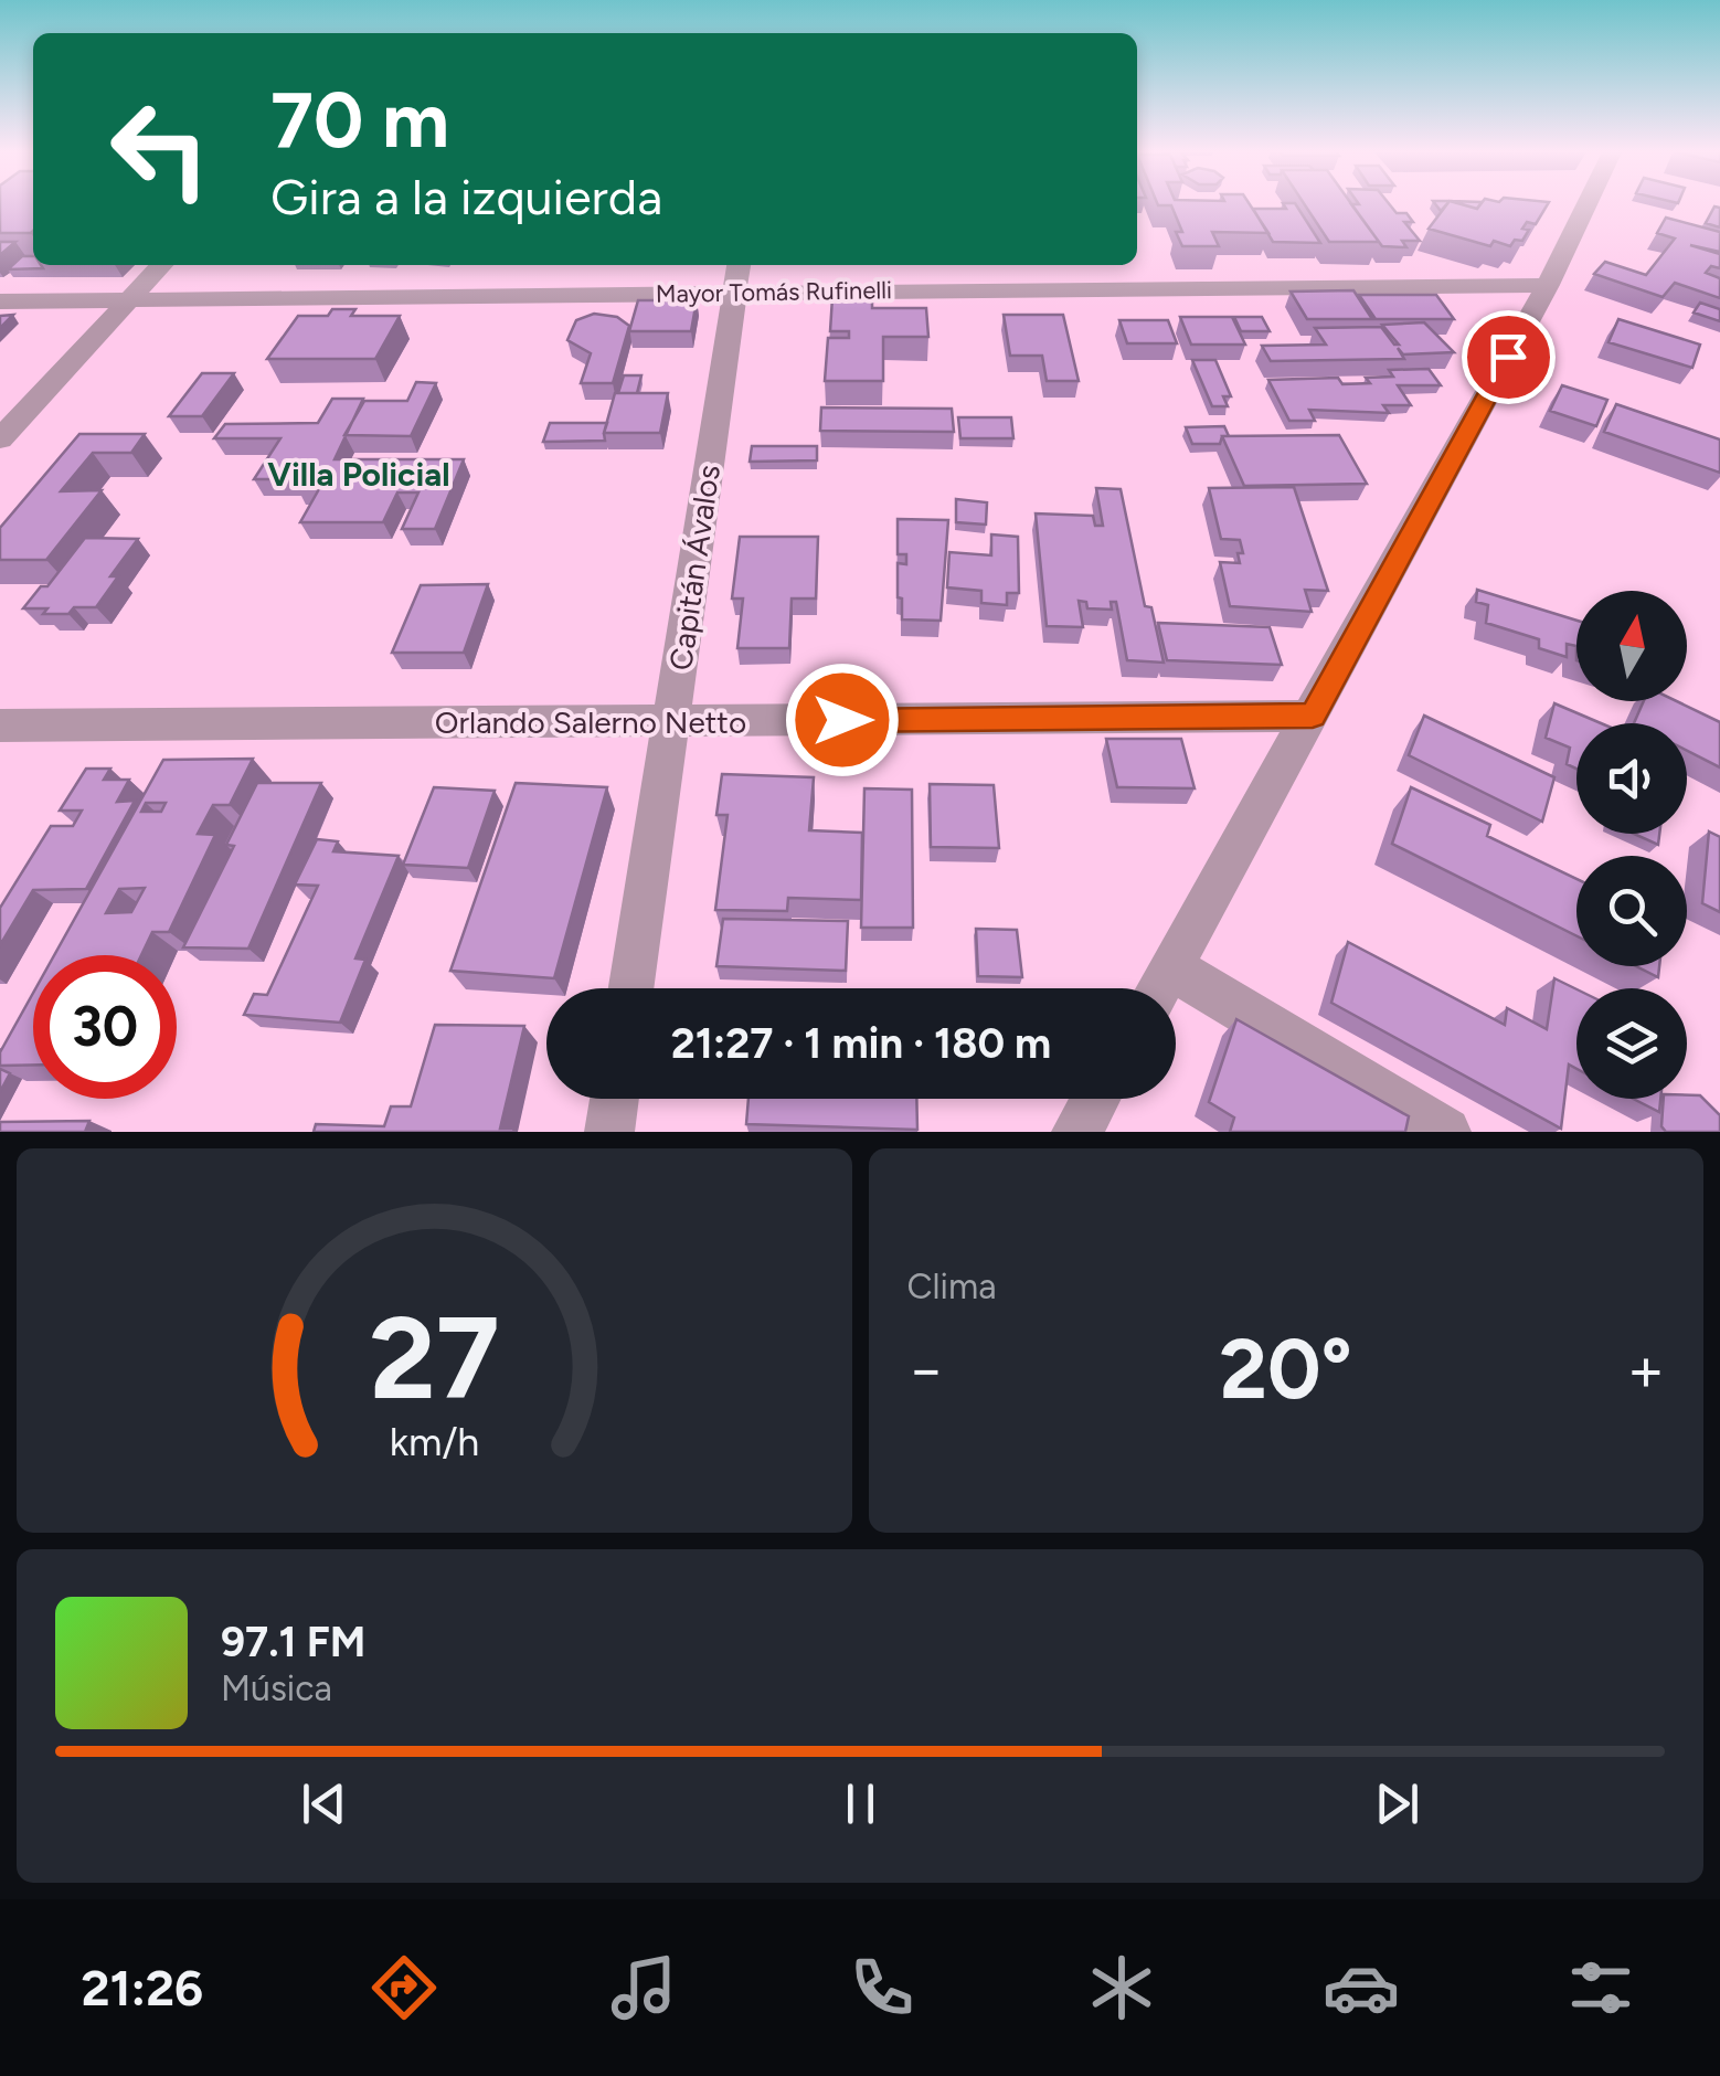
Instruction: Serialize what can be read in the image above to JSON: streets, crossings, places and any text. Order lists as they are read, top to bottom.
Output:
{
  "streets": {
    "street": ["Mayor Tomás Rufinelli", "Capitán Ávalos", "Orlando Salerno Netto"]
  },
  "crossings": [
    ["Mayor Tomás Rufinelli", "Capitán Ávalos"],
    ["Capitán Ávalos", "Orlando Salerno Netto"]
  ],
  "districts": ["Villa Policial"],
  "north": "top",
  "page": {
    "turn": ["70 m", "Gira a la izquierda"],
    "limit": "30",
    "trip": "21:27 · 1 min · 180 m",
    "tile": "Clima",
    "heat": ["−", "20°", "+"],
    "song": ["97.1 FM", "Música"],
    "tabs": "21:26",
    "gauge": ["27", "km/h"]
  }
}
